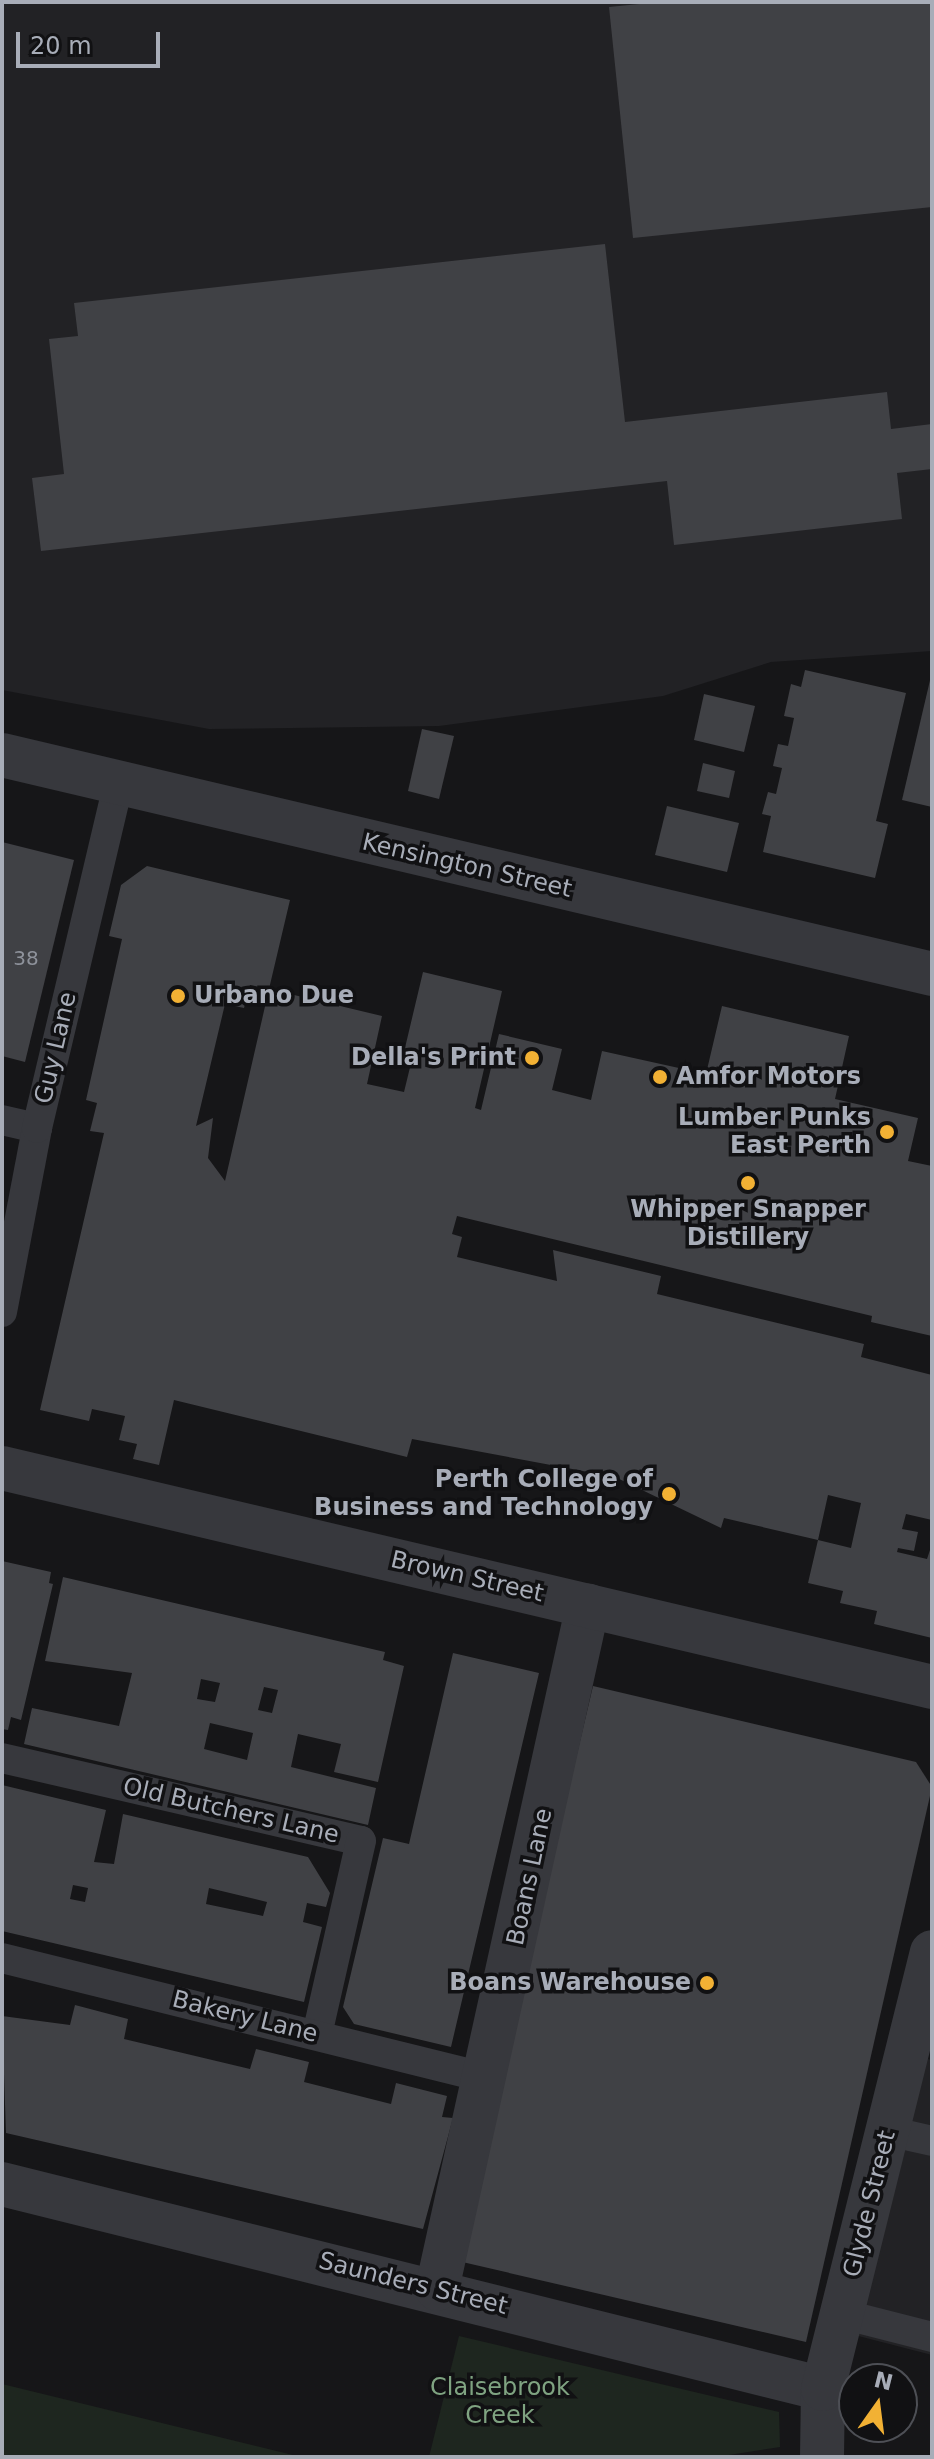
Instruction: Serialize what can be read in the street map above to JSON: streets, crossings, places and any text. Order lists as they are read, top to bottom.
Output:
{
  "streets": {
    "street": [
      "Kensington Street",
      "Brown Street",
      "Boans Lane",
      "Glyde Street",
      "Saunders Street"
    ],
    "lane": ["Guy Lane", "Old Butchers Lane", "Bakery Lane"]
  },
  "crossings": [
    ["Kensington Street", "Guy Lane"],
    ["Brown Street", "Boans Lane"],
    ["Old Butchers Lane", "Bakery Lane"],
    ["Boans Lane", "Bakery Lane"],
    ["Boans Lane", "Saunders Street"],
    ["Glyde Street", "Saunders Street"]
  ],
  "parks": ["Claisebrook Creek"],
  "places": [
    "Urbano Due",
    "Della's Print",
    "Amfor Motors",
    "Lumber Punks East Perth",
    "Whipper Snapper Distillery",
    "Perth College of Business and Technology",
    "Boans Warehouse"
  ],
  "house_numbers": ["38"],
  "scale_bar": "20 m",
  "north": "top"
}
